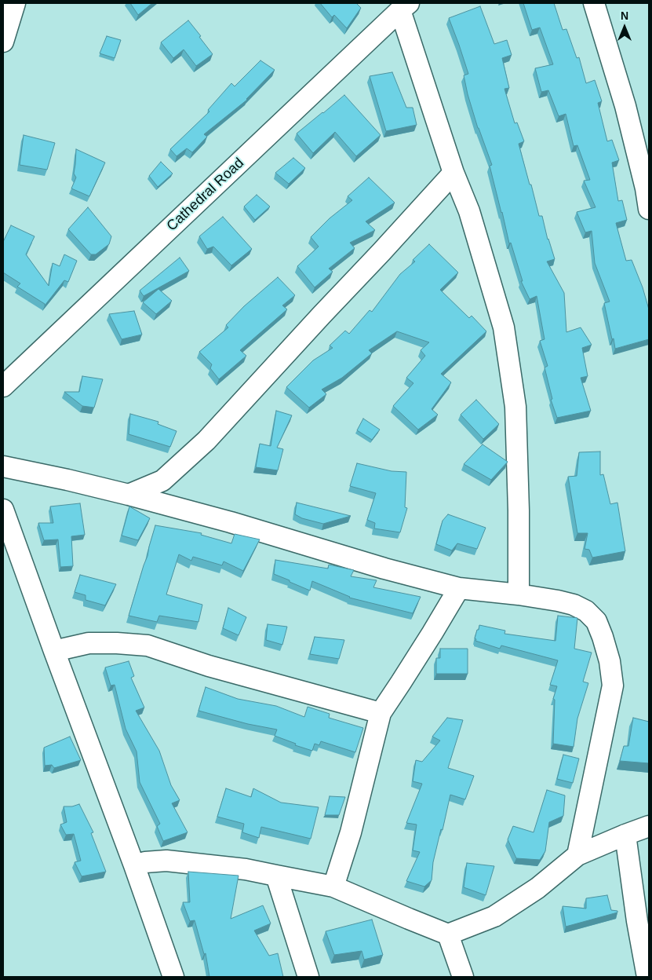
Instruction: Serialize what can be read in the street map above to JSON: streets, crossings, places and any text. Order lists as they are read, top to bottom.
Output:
{
  "streets": {
    "street": ["Cathedral Road"]
  },
  "north": "top"
}
